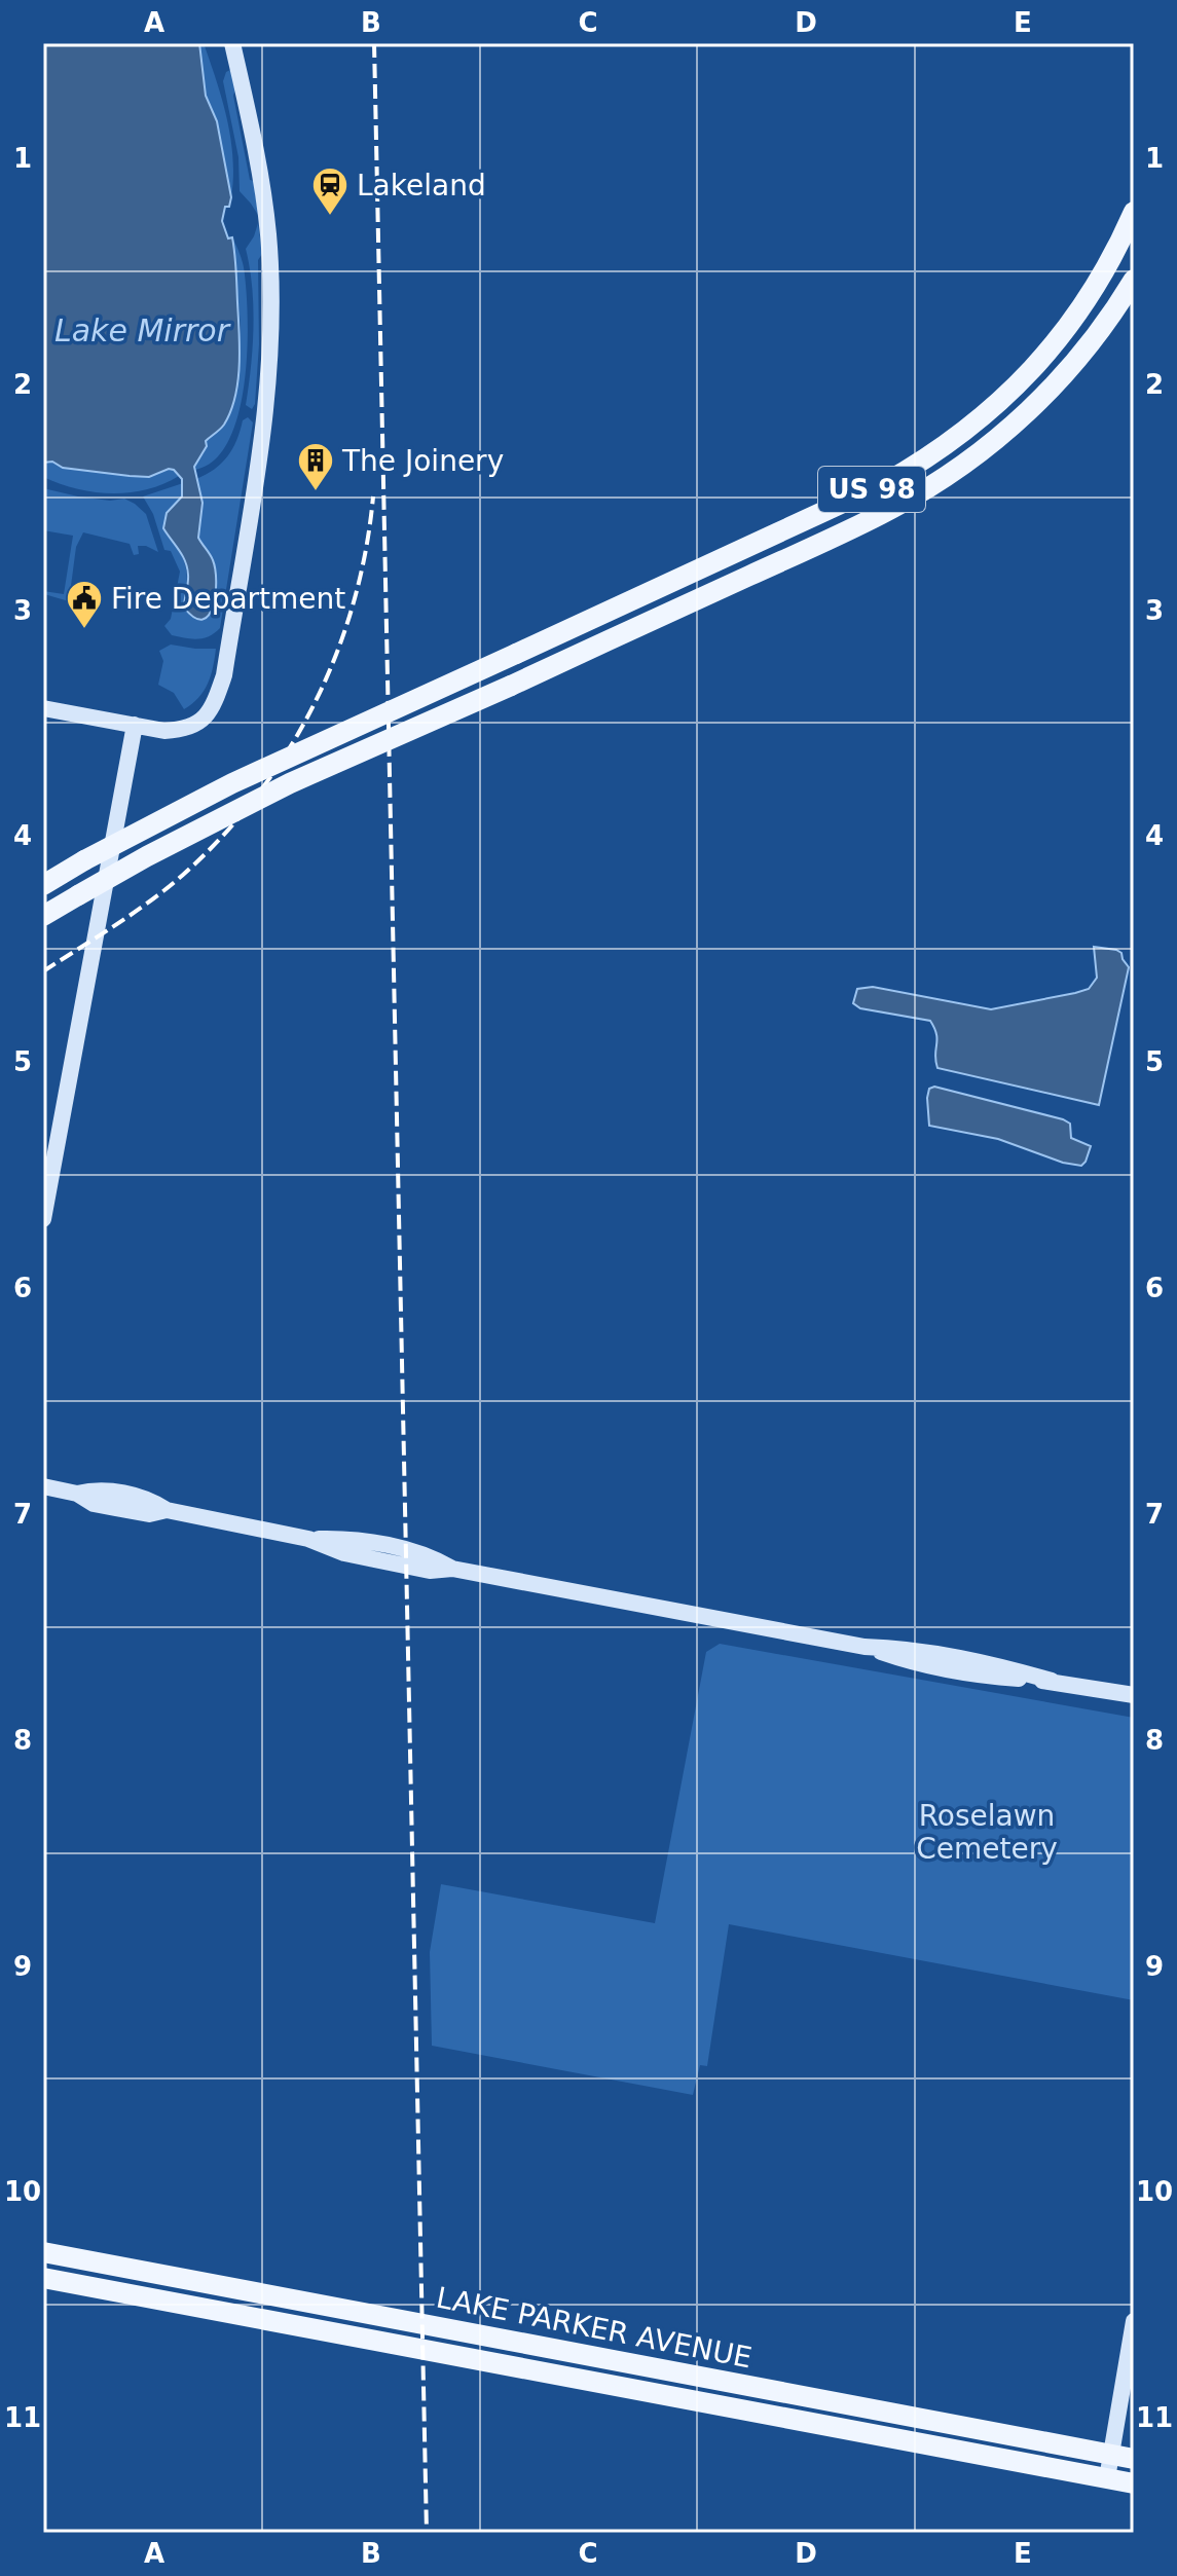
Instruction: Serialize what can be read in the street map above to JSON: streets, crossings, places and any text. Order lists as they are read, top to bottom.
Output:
{
  "streets": {
    "main road": ["US 98", "LAKE PARKER AVENUE"]
  },
  "water": ["Lake Mirror"],
  "parks": ["Roselawn Cemetery"],
  "places": {
    "station": ["Lakeland"],
    "building": ["The Joinery"],
    "public building": ["Fire Department"]
  },
  "grid": {
    "columns": [
      "A",
      "B",
      "C",
      "D",
      "E"
    ],
    "rows": [
      "1",
      "2",
      "3",
      "4",
      "5",
      "6",
      "7",
      "8",
      "9",
      "10",
      "11"
    ]
  }
}
